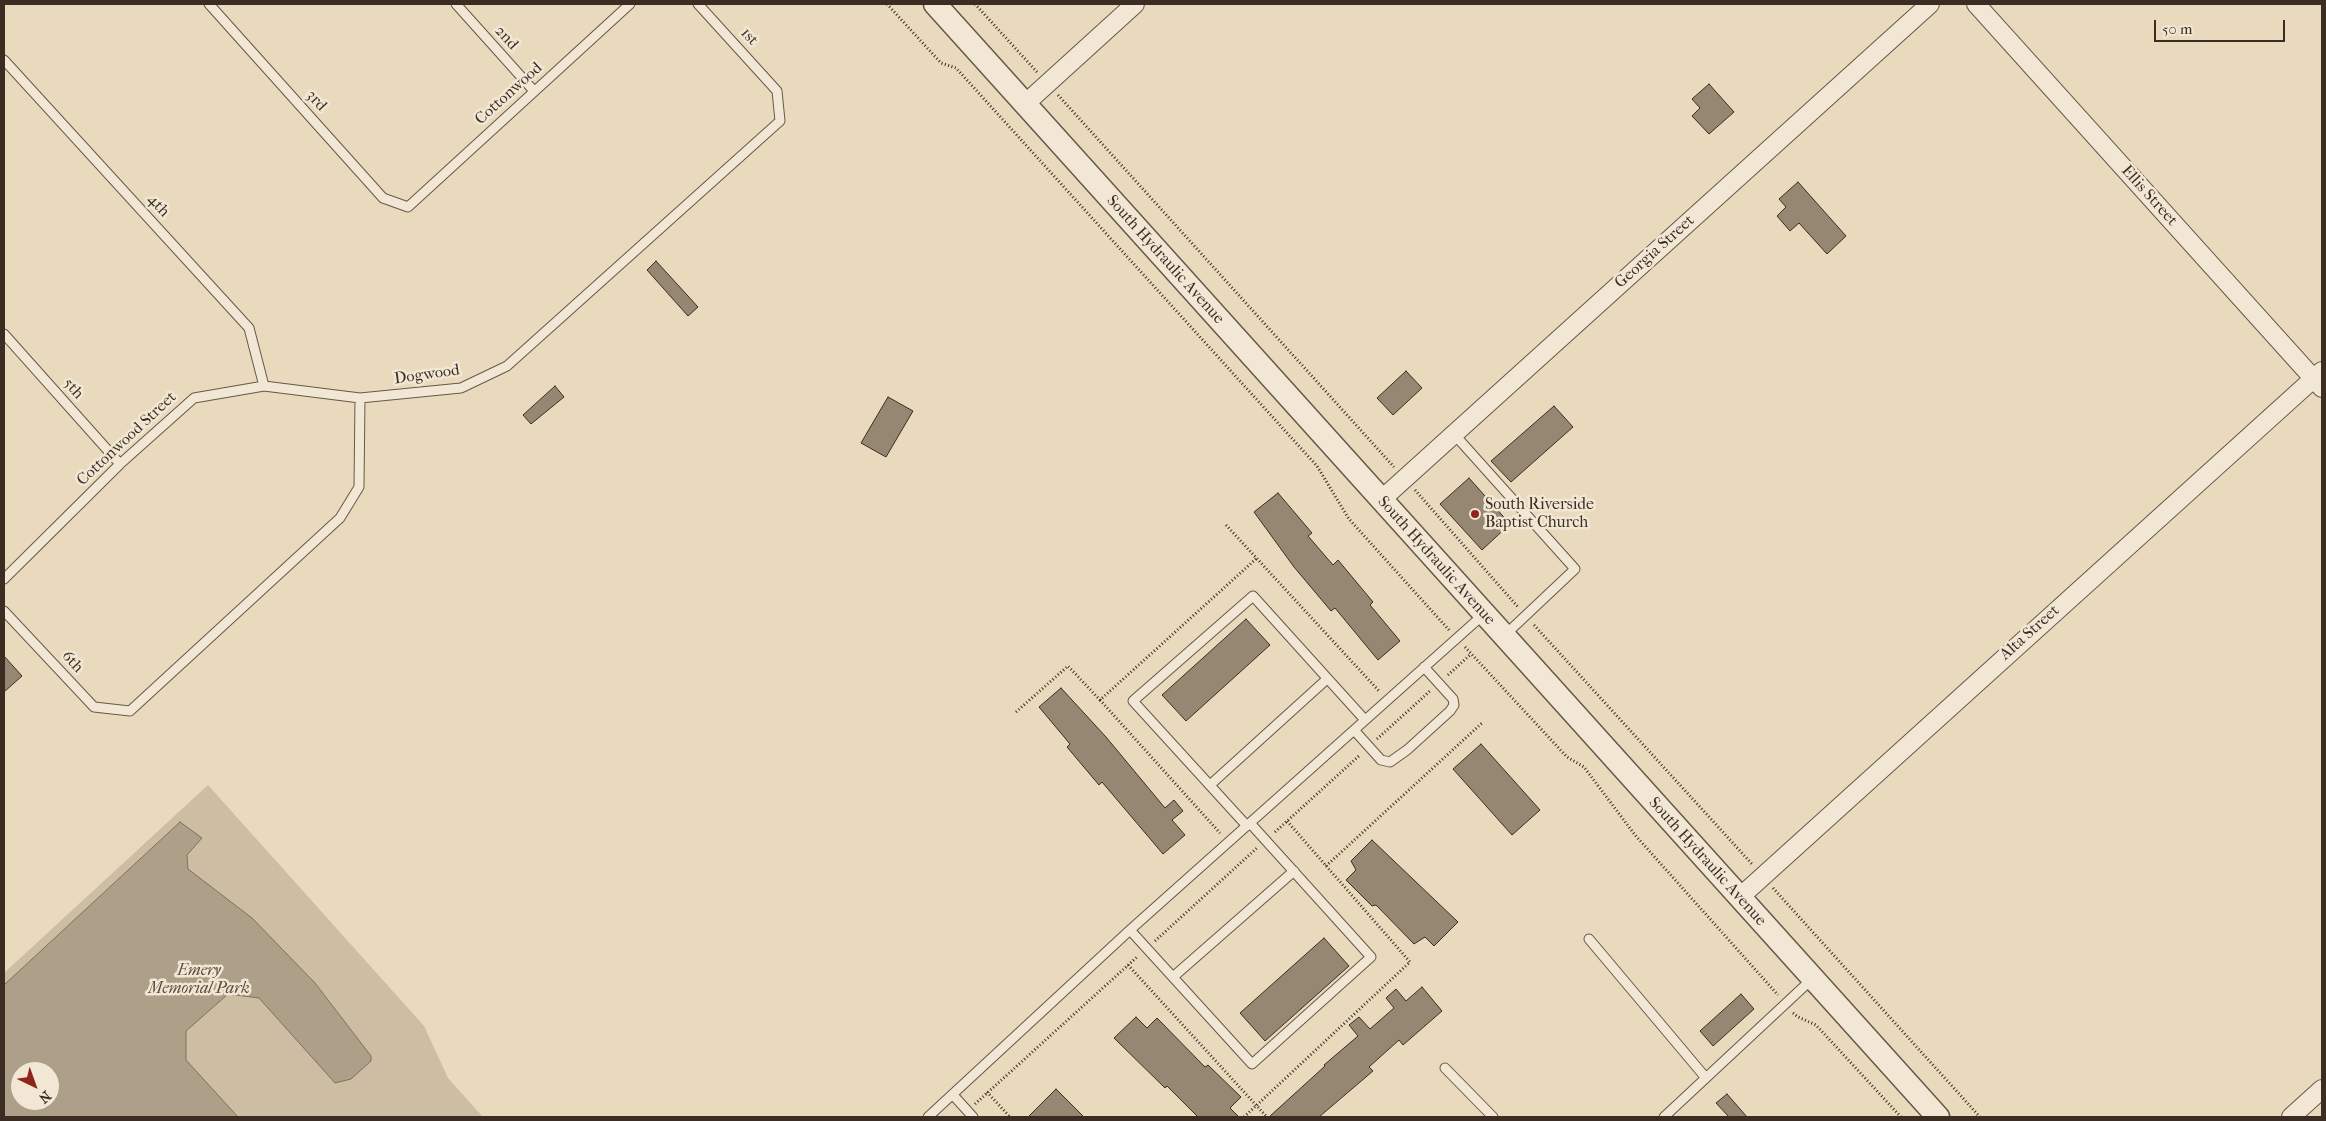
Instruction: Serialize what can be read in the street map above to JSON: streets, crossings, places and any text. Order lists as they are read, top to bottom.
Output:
{
  "streets": {
    "street": [
      "Ellis Street",
      "Georgia Street",
      "South Hydraulic Avenue",
      "Alta Street"
    ],
    "lane": [
      "1st",
      "2nd",
      "Cottonwood",
      "3rd",
      "4th",
      "Dogwood",
      "5th",
      "Cottonwood Street",
      "6th"
    ]
  },
  "crossings": [
    ["1st", "Dogwood"],
    ["2nd", "Cottonwood"],
    ["Cottonwood", "3rd"],
    ["Ellis Street", "Alta Street"],
    ["4th", "Cottonwood Street"],
    ["Georgia Street", "South Hydraulic Avenue"],
    ["South Hydraulic Avenue", "Alta Street"],
    ["Dogwood", "Cottonwood Street"],
    ["Dogwood", "6th"],
    ["5th", "Cottonwood Street"],
    ["Cottonwood Street", "6th"]
  ],
  "parks": ["Emery Memorial Park"],
  "places": ["South Riverside Baptist Church"],
  "scale_bar": "50 m",
  "north": "bottom right"
}
